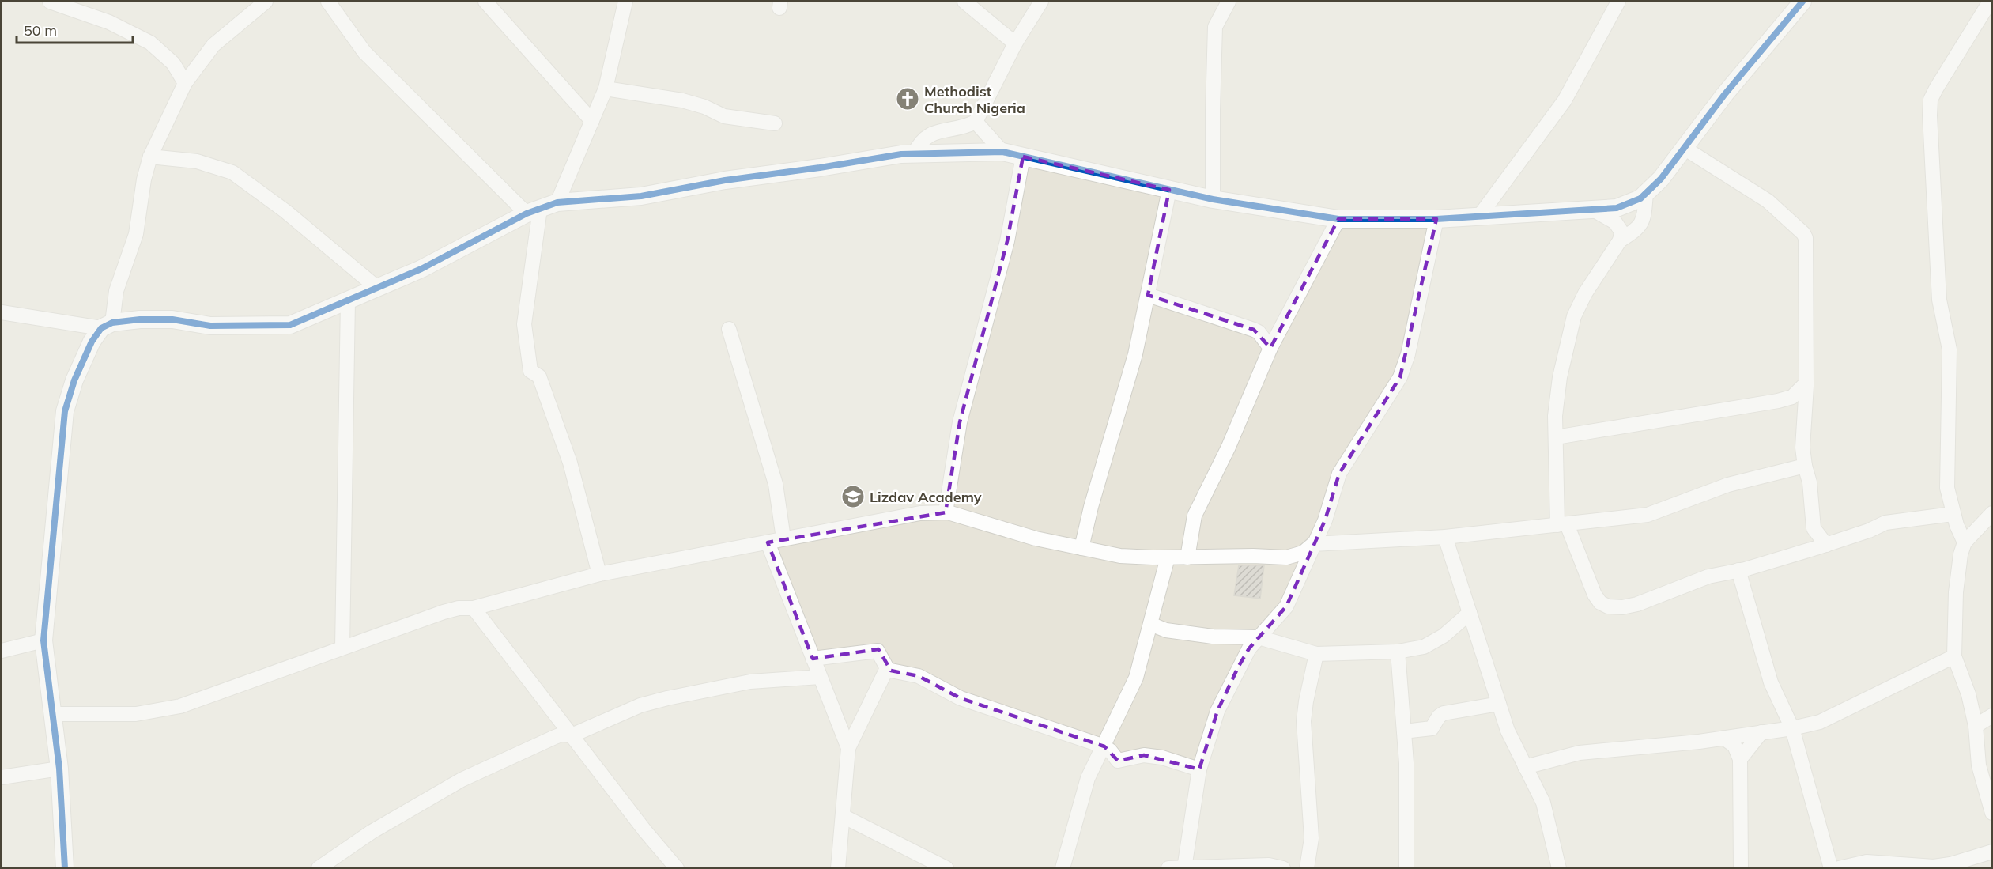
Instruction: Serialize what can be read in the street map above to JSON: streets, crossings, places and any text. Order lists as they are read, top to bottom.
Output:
{
  "places": {
    "church": ["Methodist Church Nigeria"],
    "school or university": ["Lizdav Academy"]
  },
  "scale_bar": "50 m"
}
